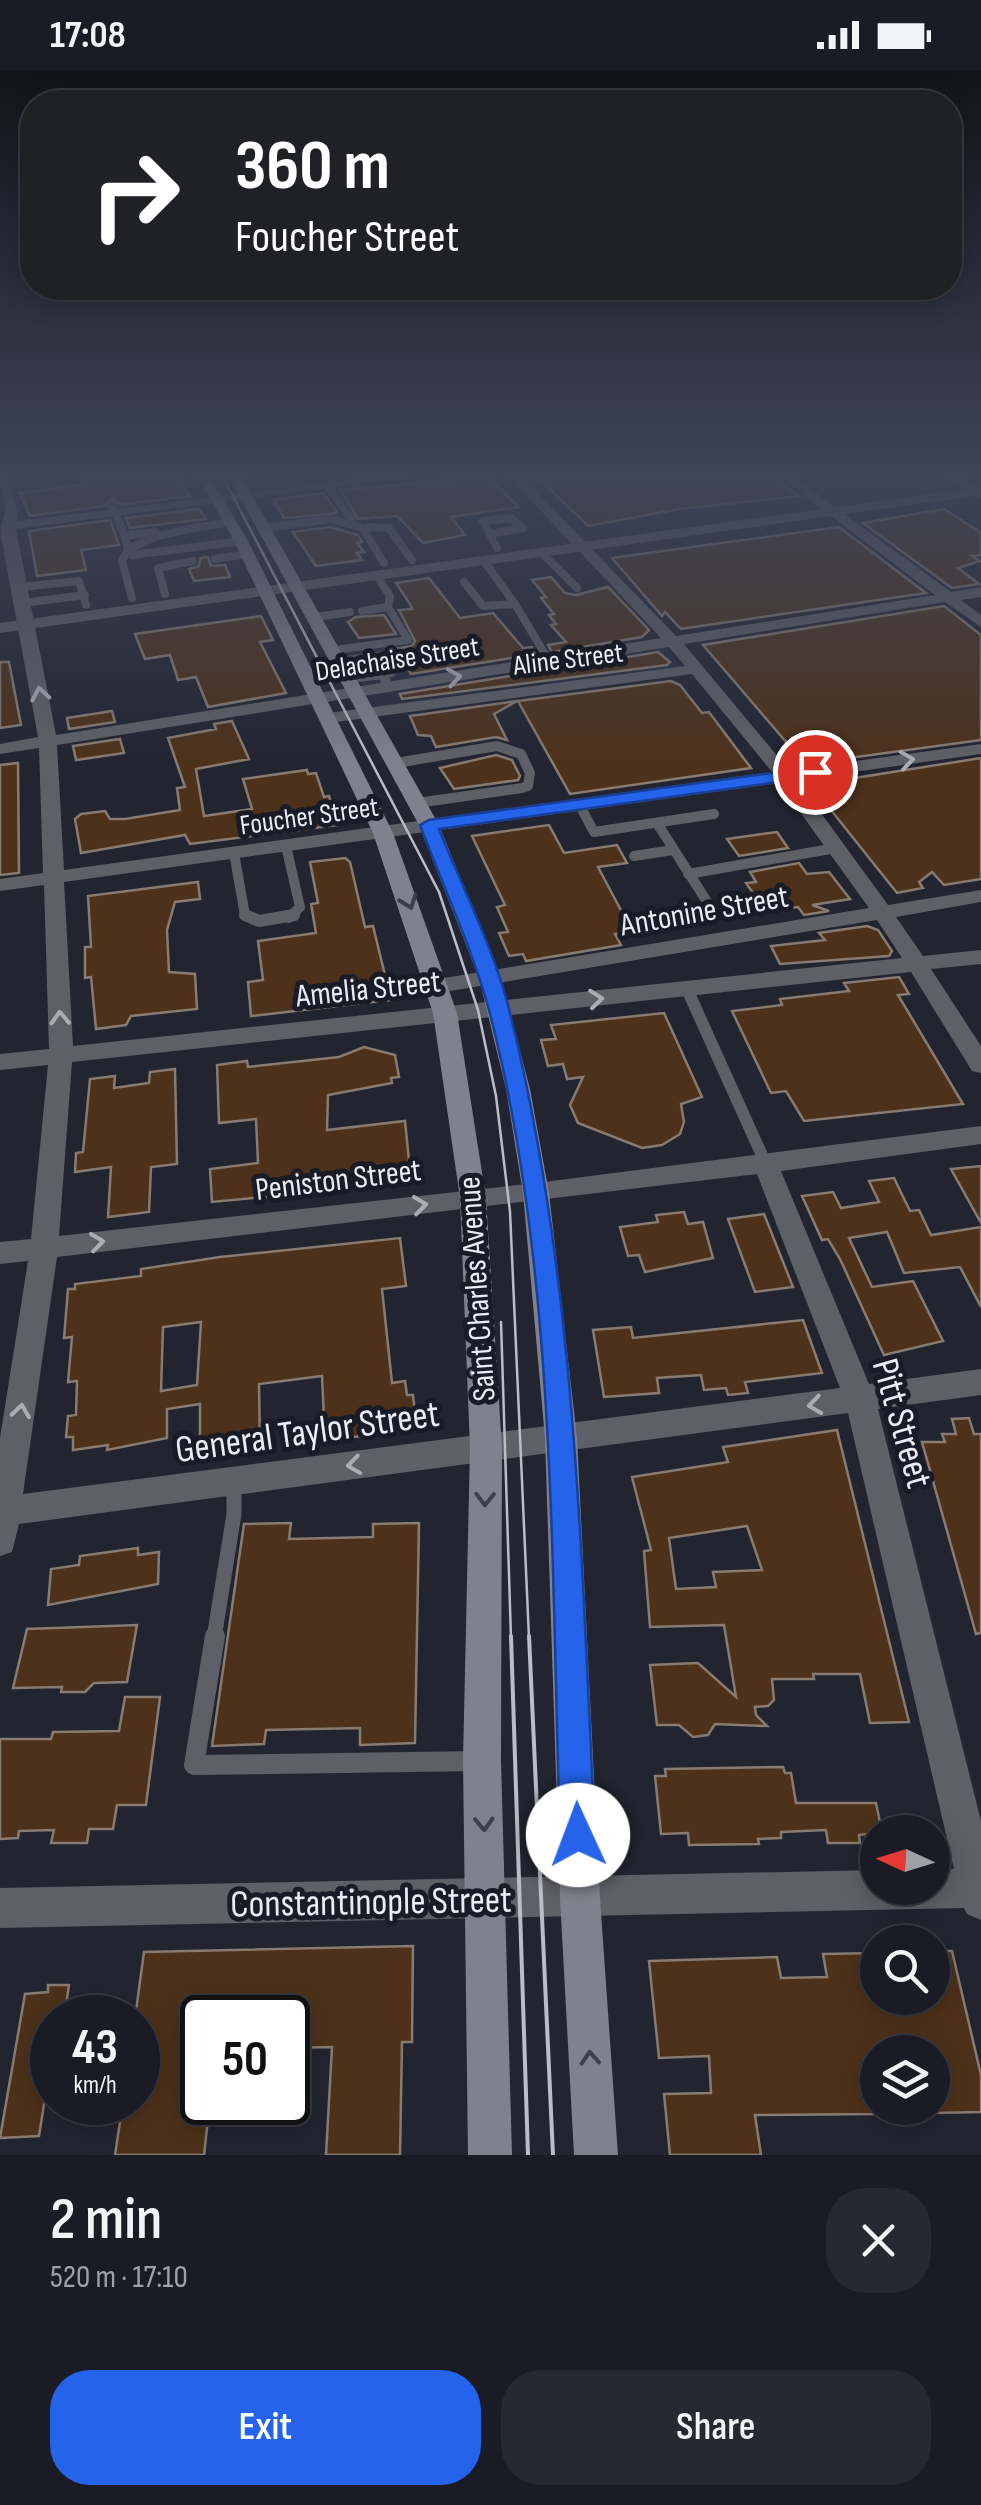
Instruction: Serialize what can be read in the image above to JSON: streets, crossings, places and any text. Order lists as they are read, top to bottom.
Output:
{
  "streets": {
    "main road": ["Saint Charles Avenue"],
    "street": [
      "Delachaise Street",
      "Aline Street",
      "Foucher Street",
      "Antonine Street",
      "Amelia Street",
      "Peniston Street",
      "Pitt Street",
      "General Taylor Street",
      "Constantinople Street"
    ]
  },
  "crossings": [
    ["Delachaise Street", "Aline Street"],
    ["Delachaise Street", "Saint Charles Avenue"],
    ["Aline Street", "Saint Charles Avenue"],
    ["Foucher Street", "Saint Charles Avenue"],
    ["Antonine Street", "Amelia Street"],
    ["Antonine Street", "Saint Charles Avenue"],
    ["Amelia Street", "Saint Charles Avenue"],
    ["Amelia Street", "Pitt Street"],
    ["Peniston Street", "Saint Charles Avenue"],
    ["Peniston Street", "Pitt Street"],
    ["Saint Charles Avenue", "General Taylor Street"],
    ["Saint Charles Avenue", "Constantinople Street"],
    ["Pitt Street", "General Taylor Street"],
    ["Pitt Street", "Constantinople Street"]
  ],
  "one_way": ["Peniston Street", "General Taylor Street"],
  "north": "left",
  "page": {
    "status": "17:08",
    "turn": ["360 m", "Foucher Street"],
    "speed": "43 km/h",
    "limit": "50",
    "heading": ["2 min", "520 m · 17:10"],
    "buttons": ["Exit", "Share"]
  }
}
